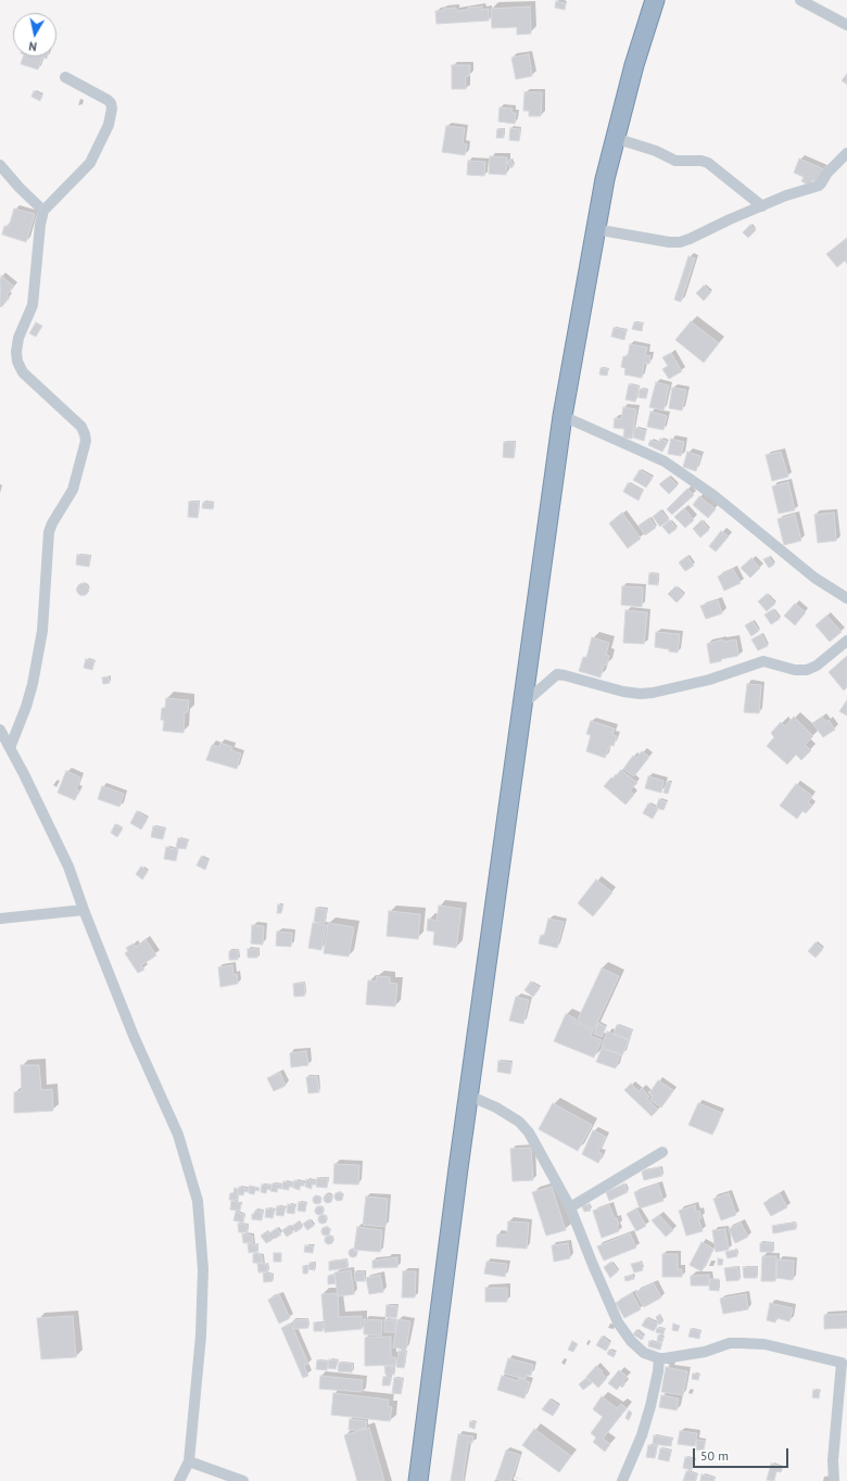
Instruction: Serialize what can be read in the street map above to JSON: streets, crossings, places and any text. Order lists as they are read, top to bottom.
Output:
{
  "scale_bar": "50 m",
  "north": "bottom"
}
